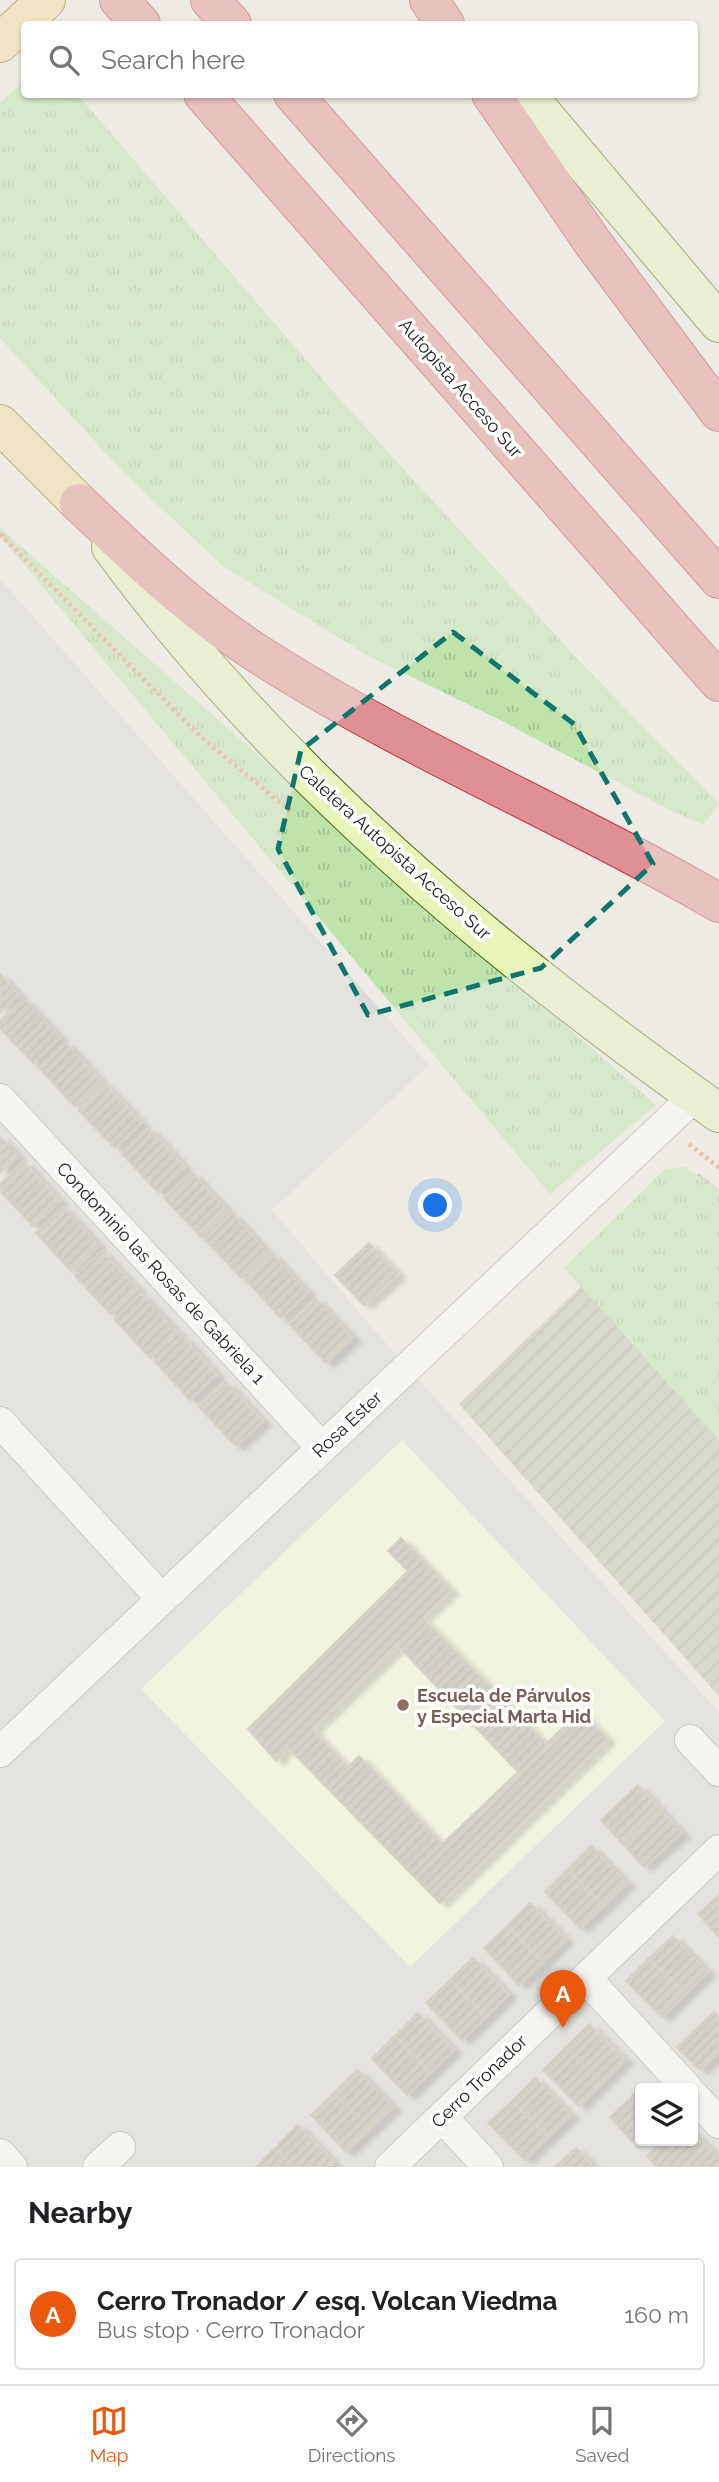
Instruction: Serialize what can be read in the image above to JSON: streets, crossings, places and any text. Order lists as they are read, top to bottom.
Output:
{
  "streets": {
    "highway": ["Autopista Acceso Sur"],
    "main road": ["Caletera Autopista Acceso Sur"],
    "street": ["Condominio las Rosas de Gabriela 1", "Rosa Ester", "Cerro Tronador"]
  },
  "crossings": [
    ["Caletera Autopista Acceso Sur", "Rosa Ester"],
    ["Condominio las Rosas de Gabriela 1", "Rosa Ester"]
  ],
  "places": ["Escuela de Párvulos y Especial Marta Hid"],
  "page": {
    "search": "Search here",
    "pins": "A",
    "heading": "Nearby",
    "list": [
      {
        "mark": "A",
        "name": "Cerro Tronador / esq. Volcan Viedma",
        "note": "Bus stop · Cerro Tronador",
        "value": "160 m"
      }
    ],
    "nav": ["Map", "Directions", "Saved"]
  }
}
